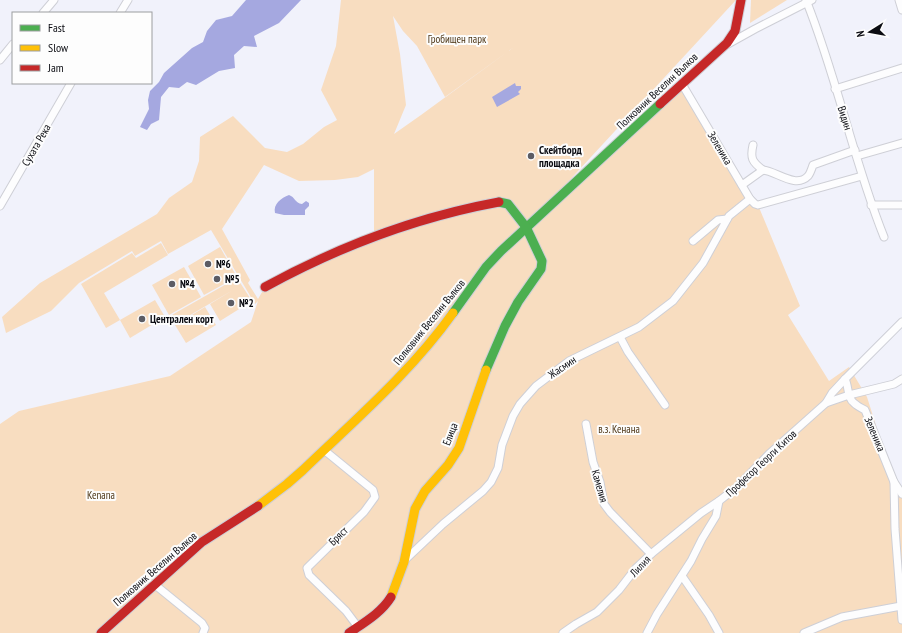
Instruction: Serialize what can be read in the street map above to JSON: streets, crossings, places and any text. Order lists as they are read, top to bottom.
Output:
{
  "streets": {
    "main road": ["Полковник Веселин Вълков", "Елица"],
    "street": [
      "Видин",
      "Сухата Река",
      "Зеленика",
      "Жасмин",
      "Професор Георги Китов",
      "Камелия",
      "Бряст",
      "Лилия"
    ]
  },
  "crossings": [
    ["Полковник Веселин Вълков", "Зеленика"],
    ["Полковник Веселин Вълков", "Елица"],
    ["Полковник Веселин Вълков", "Бряст"],
    ["Зеленика", "Жасмин"],
    ["Жасмин", "Елица"],
    ["Елица", "Бряст"],
    ["Професор Георги Китов", "Лилия"],
    ["Камелия", "Лилия"]
  ],
  "parks": ["Гробищен парк", "в.з. Кенана", "Kenana"],
  "places": [
    "Скейтборд площадка",
    "№6",
    "№5",
    "№4",
    "№2",
    "Централен корт"
  ],
  "legend": ["Fast", "Slow", "Jam"],
  "north": "left"
}
